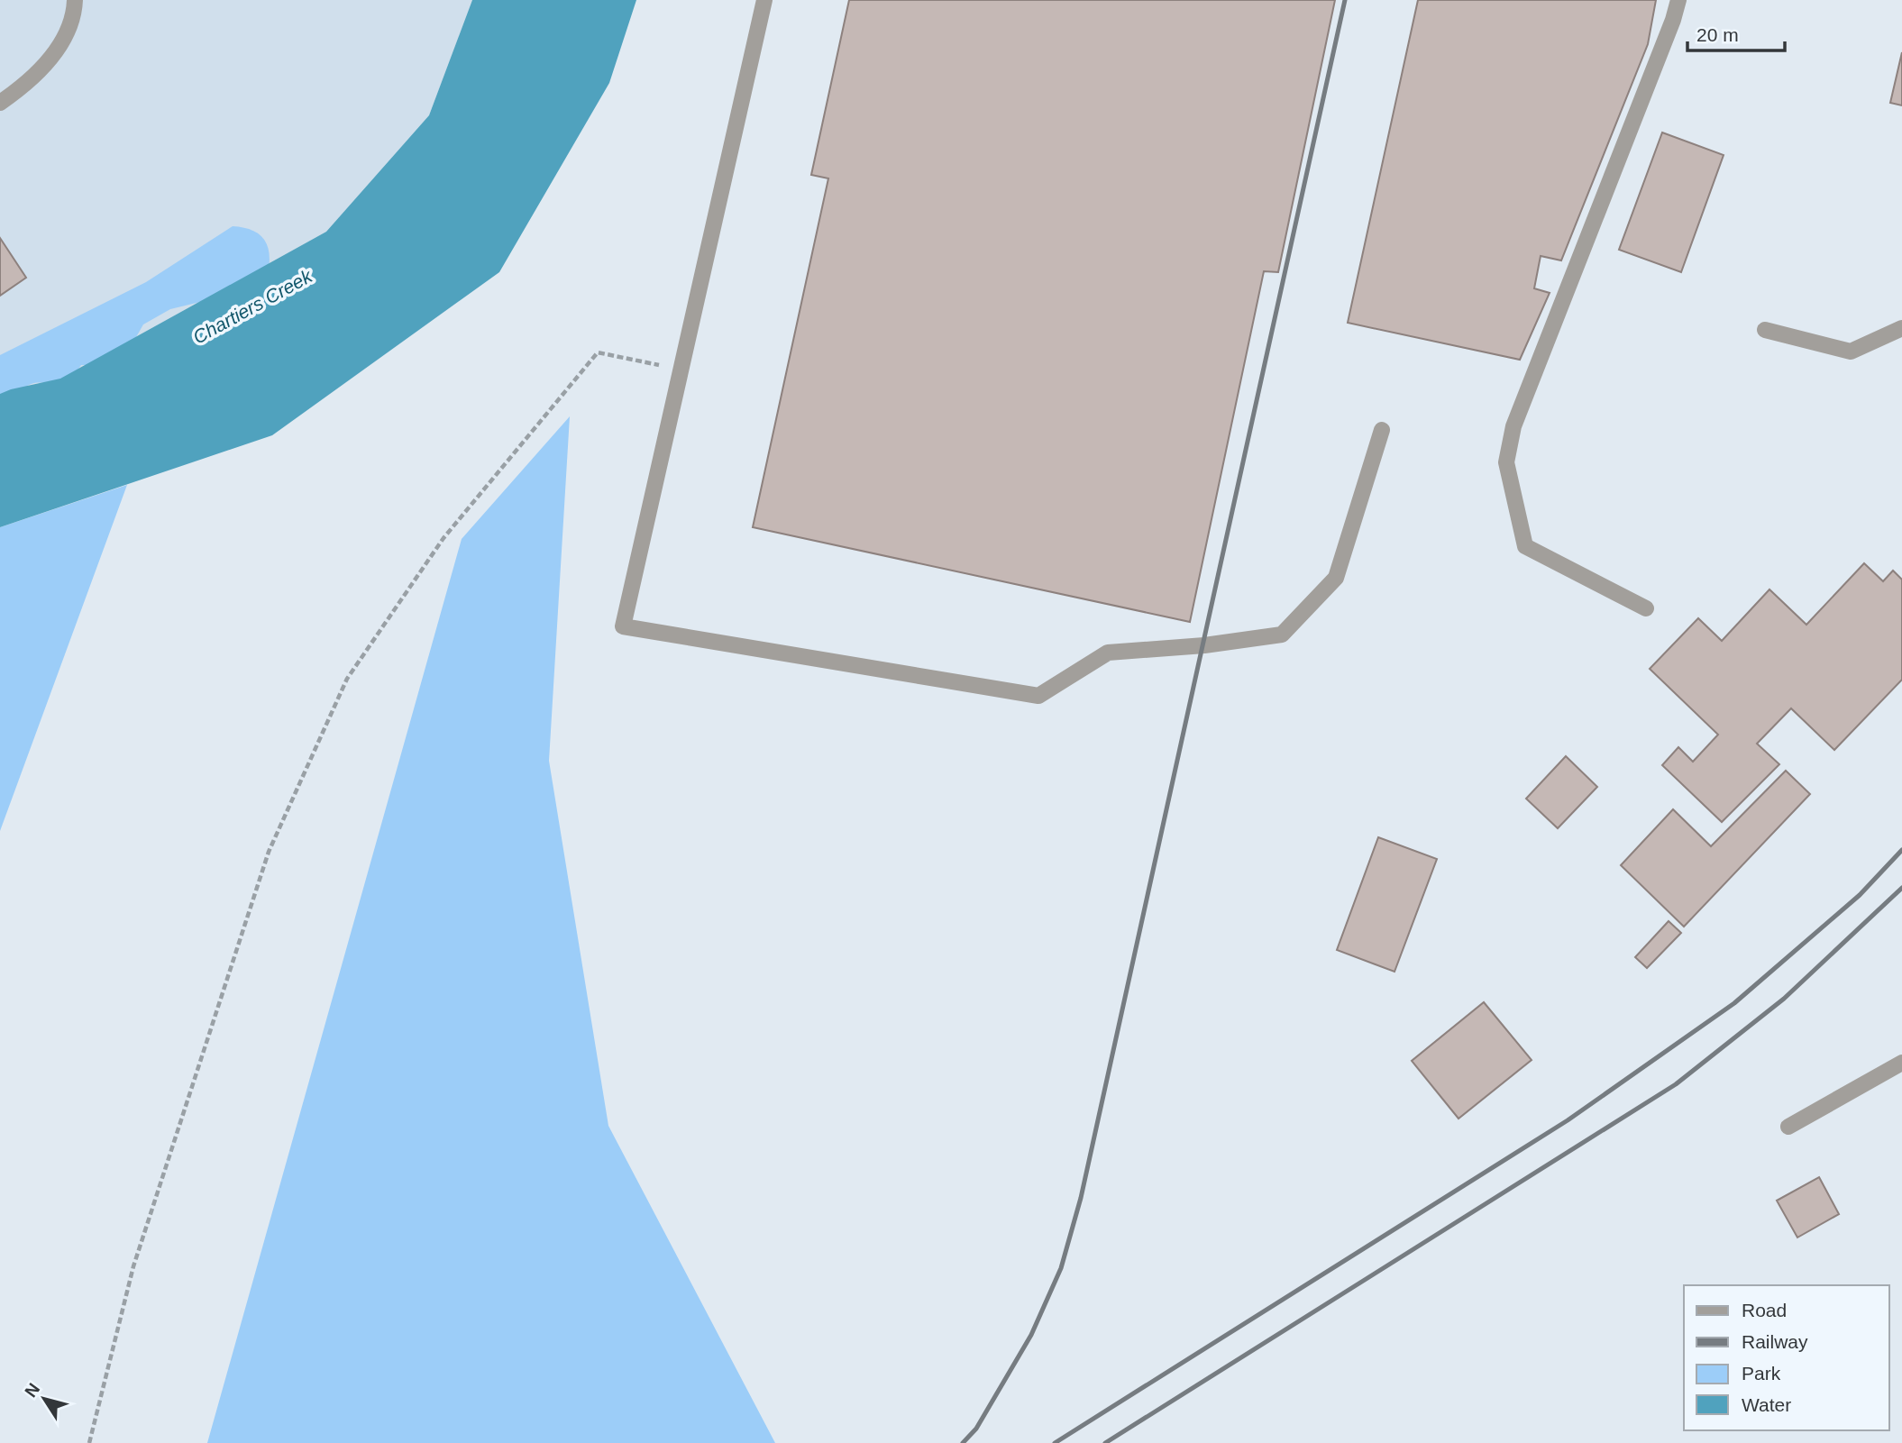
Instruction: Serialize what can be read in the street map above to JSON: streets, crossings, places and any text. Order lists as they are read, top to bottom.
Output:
{
  "water": ["Chartiers Creek"],
  "legend": [
    "Road",
    "Railway",
    "Park",
    "Water"
  ],
  "scale_bar": "20 m",
  "north": "top left"
}
